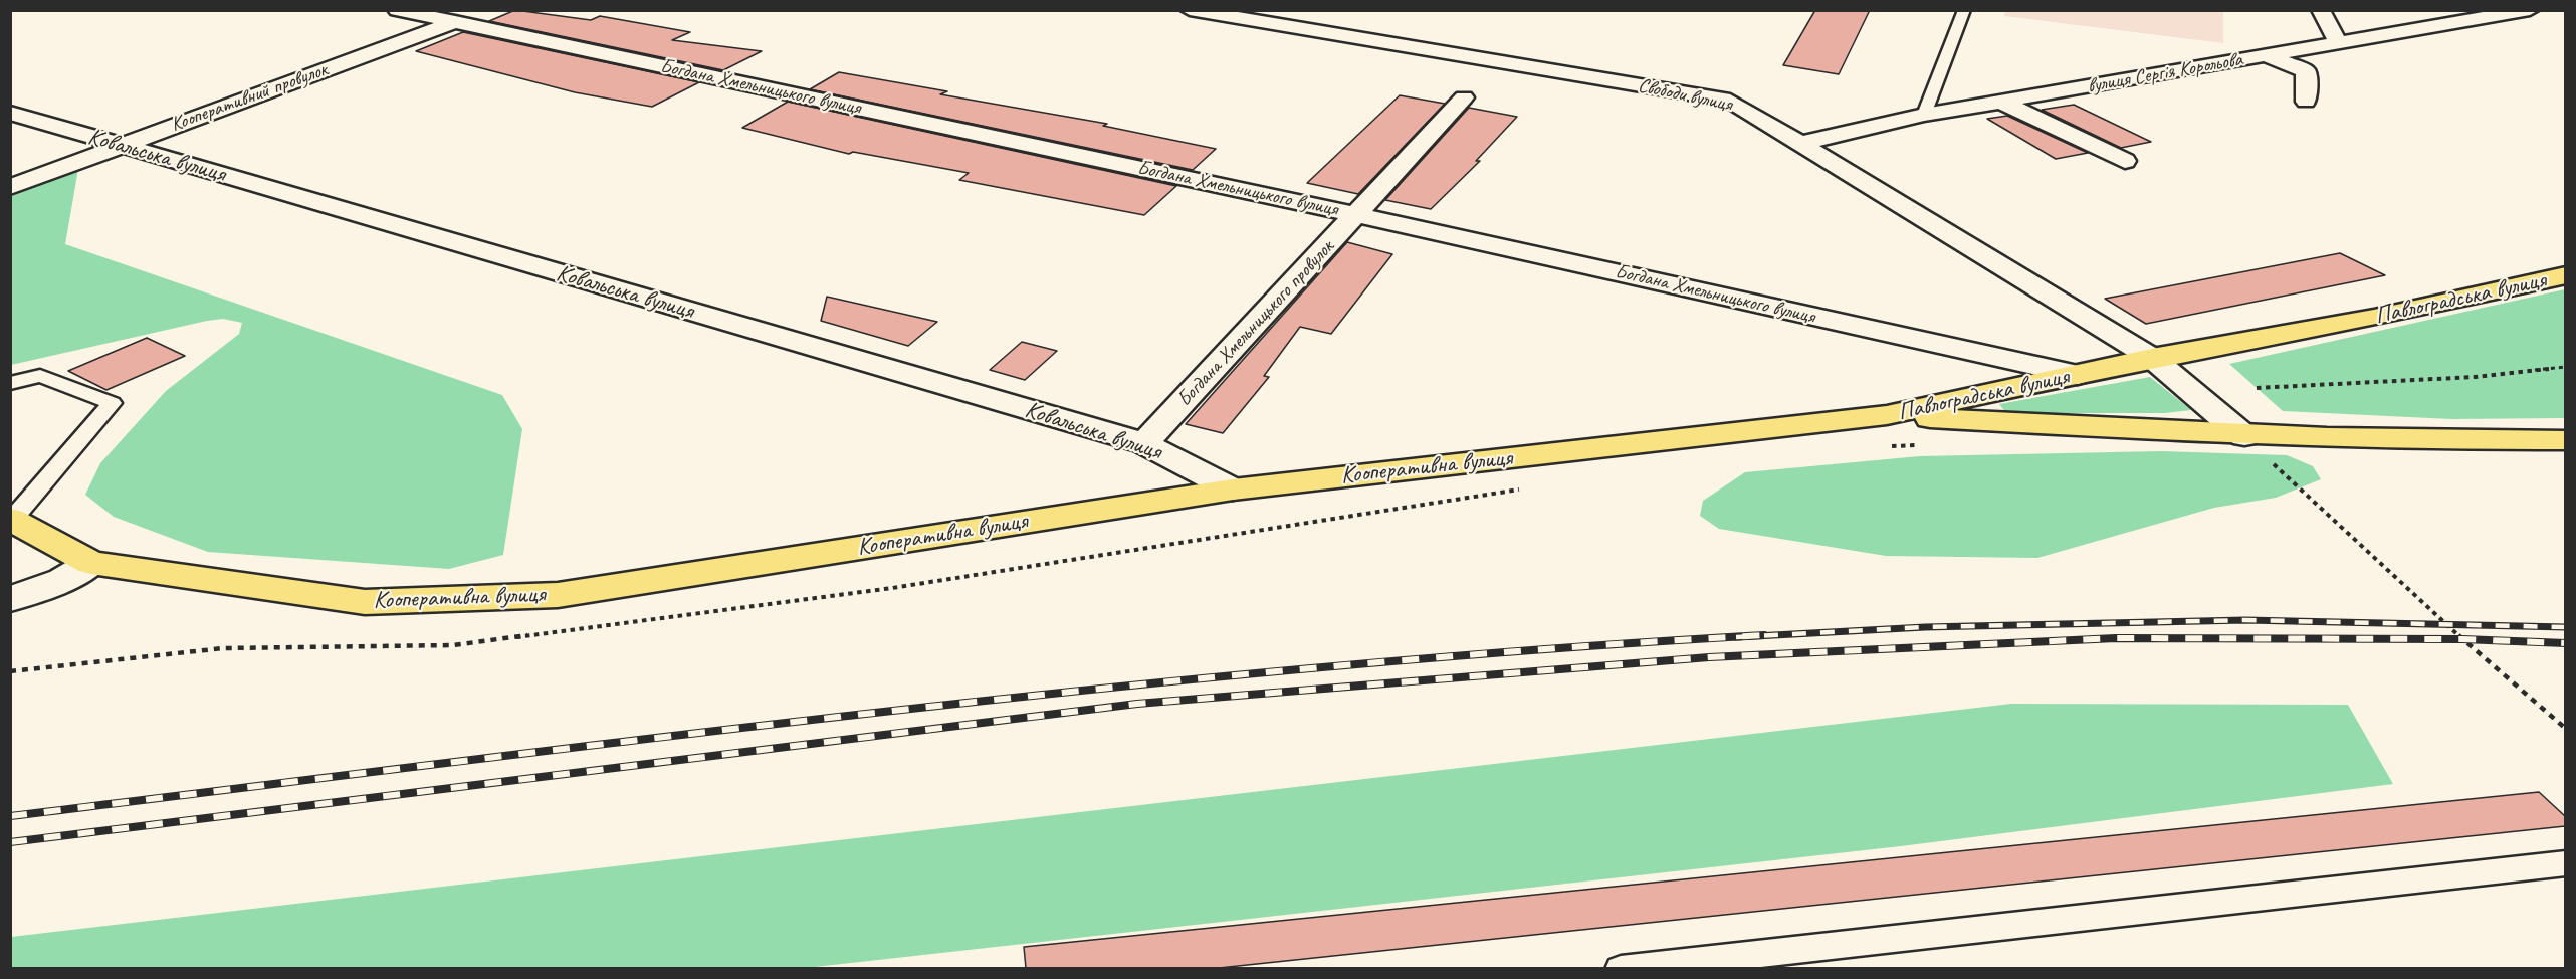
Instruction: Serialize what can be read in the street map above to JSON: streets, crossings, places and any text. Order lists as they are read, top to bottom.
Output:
{
  "streets": {
    "main road": ["Павлоградська вулиця", "Кооперативна вулиця"],
    "street": [
      "вулиця Сергія Корольова",
      "Богдана Хмельницького вулиця",
      "Свободи вулиця",
      "Кооперативний провулок",
      "Ковальська вулиця",
      "Богдана Хмельницького провулок"
    ]
  },
  "crossings": [
    ["вулиця Сергія Корольова", "Свободи вулиця"],
    ["Богдана Хмельницького вулиця", "Кооперативний провулок"],
    ["Богдана Хмельницького вулиця", "Павлоградська вулиця"],
    ["Богдана Хмельницького вулиця", "Богдана Хмельницького провулок"],
    ["Свободи вулиця", "Павлоградська вулиця"],
    ["Кооперативний провулок", "Ковальська вулиця"],
    ["Ковальська вулиця", "Богдана Хмельницького провулок"],
    ["Ковальська вулиця", "Кооперативна вулиця"],
    ["Павлоградська вулиця", "Кооперативна вулиця"]
  ]
}
